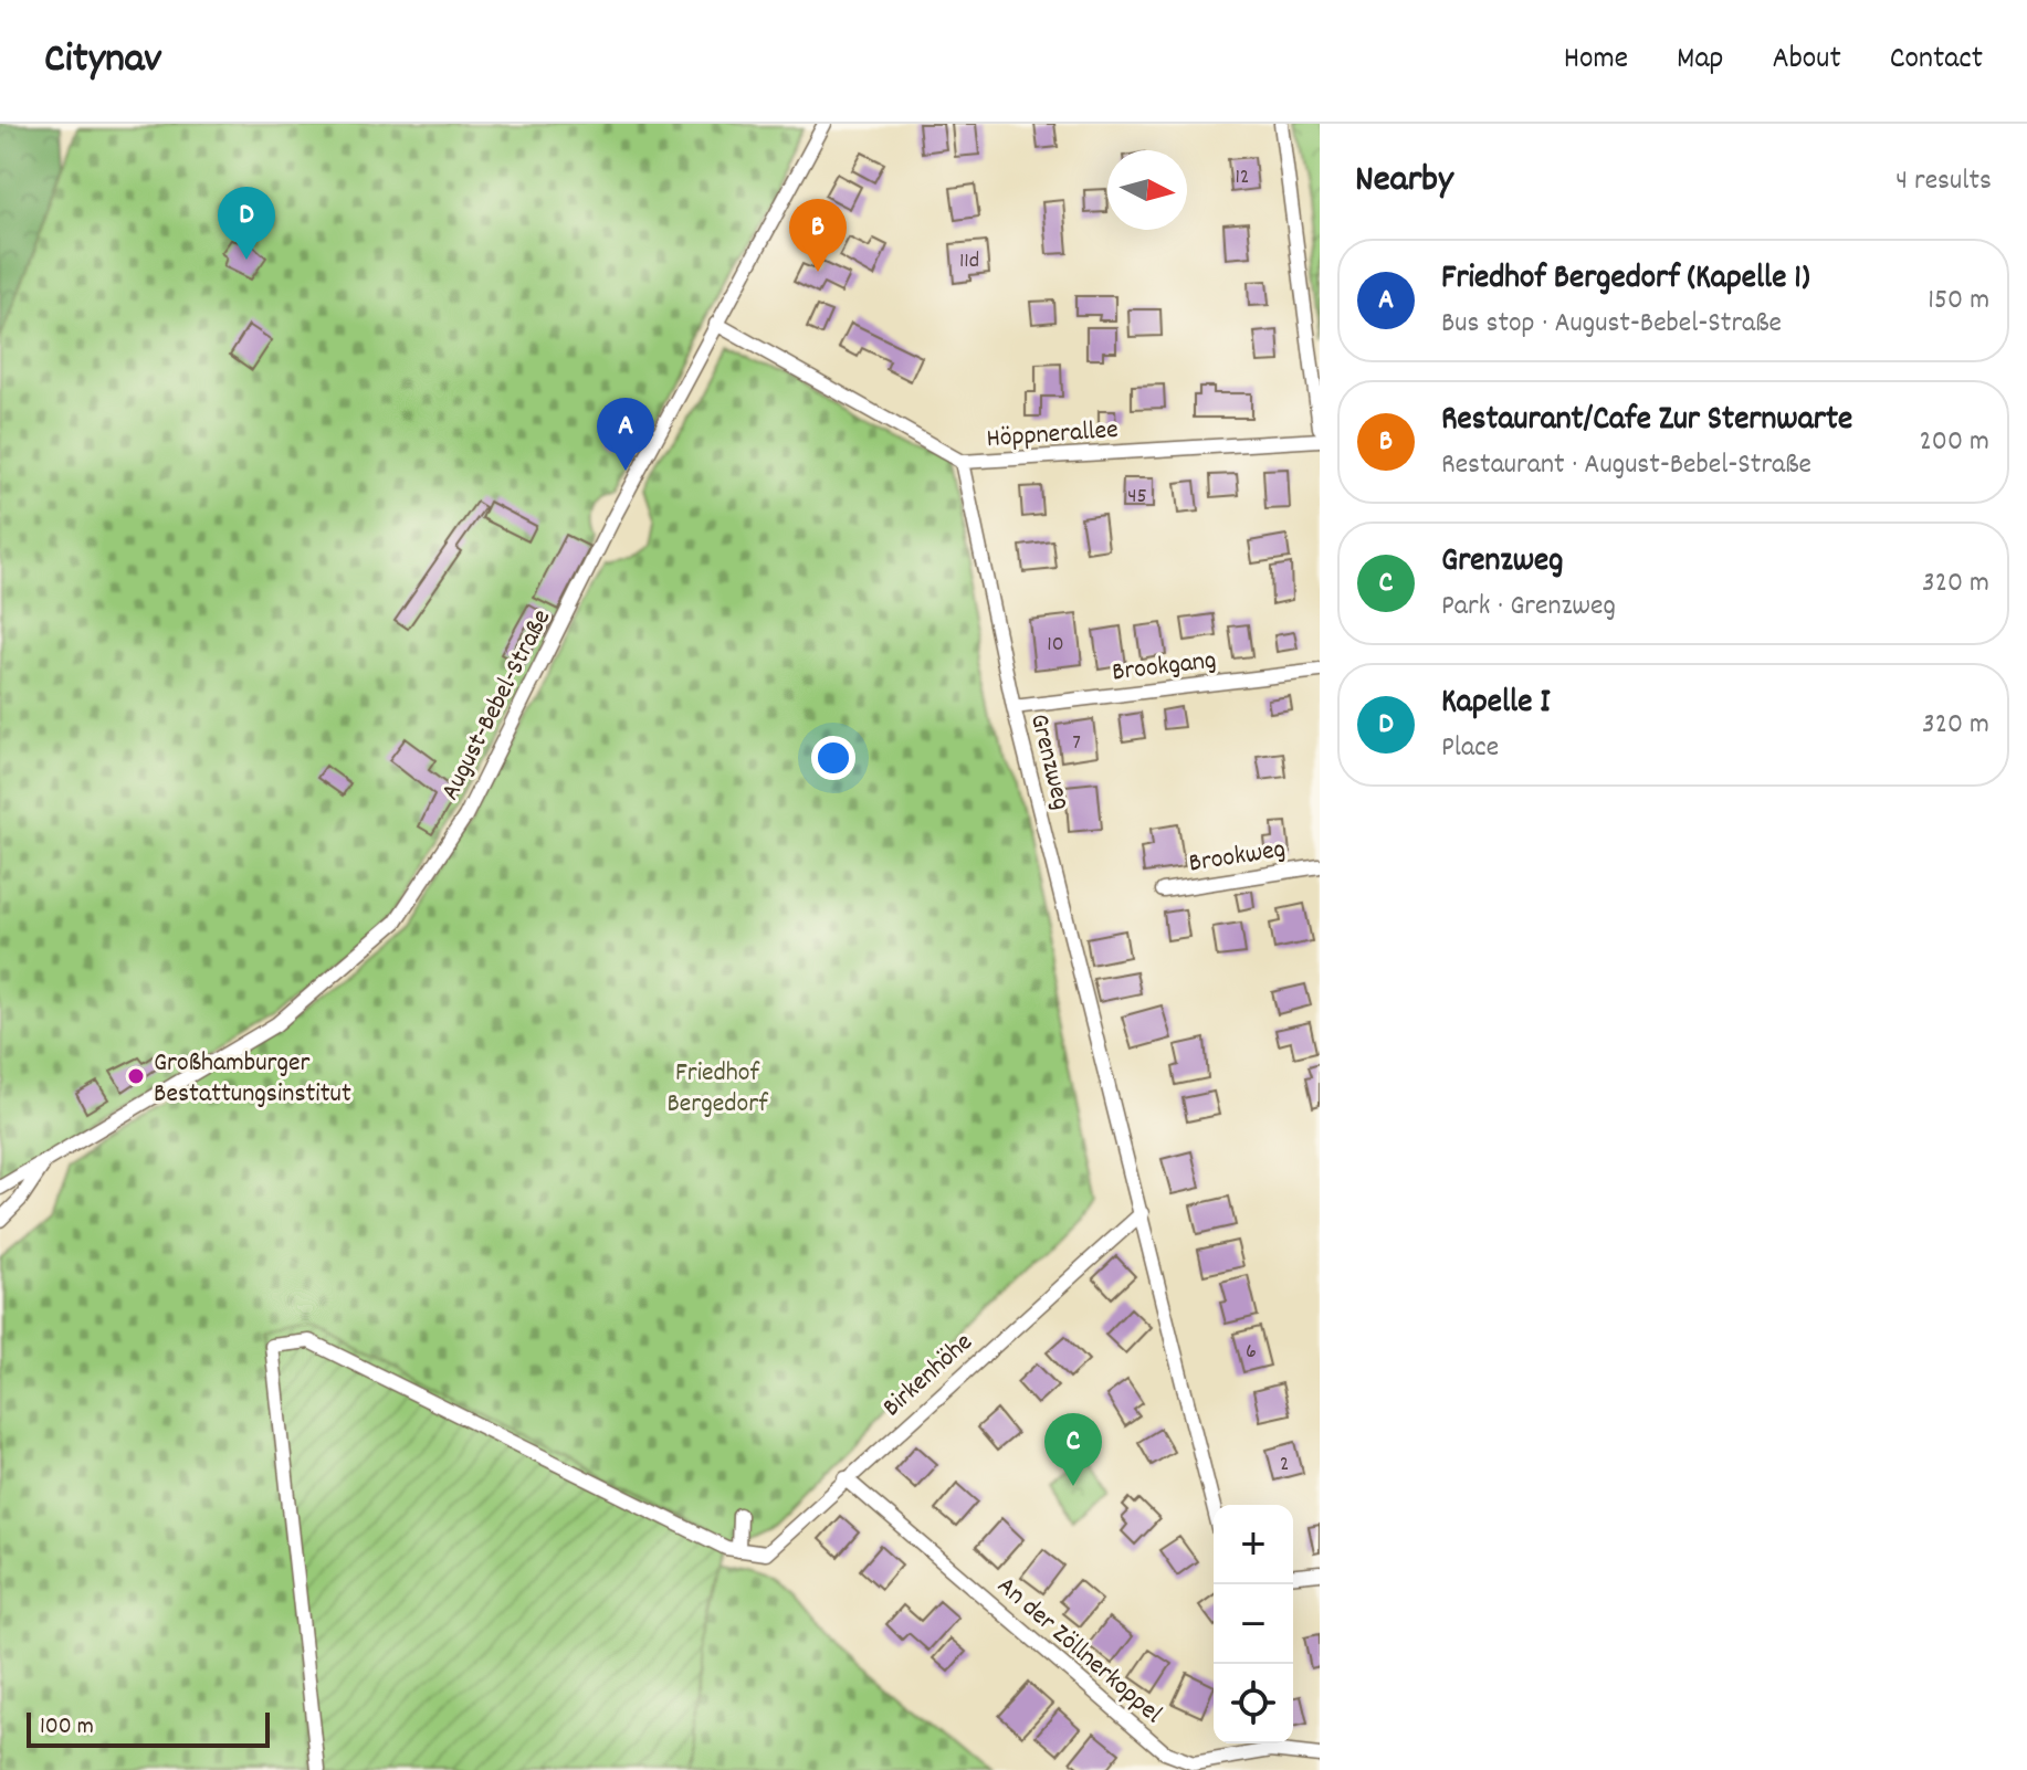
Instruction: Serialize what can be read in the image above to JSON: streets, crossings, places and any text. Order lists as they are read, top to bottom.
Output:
{
  "streets": {
    "street": [
      "Höppnerallee",
      "Brookgang",
      "August-Bebel-Straße",
      "Grenzweg",
      "Brookweg",
      "Birkenhöhe",
      "An der Zöllnerkoppel"
    ]
  },
  "crossings": [
    ["Höppnerallee", "August-Bebel-Straße"],
    ["Höppnerallee", "Grenzweg"],
    ["Brookgang", "Grenzweg"],
    ["Grenzweg", "Birkenhöhe"],
    ["Birkenhöhe", "An der Zöllnerkoppel"]
  ],
  "parks": ["Friedhof Bergedorf"],
  "places": ["Großhamburger Bestattungsinstitut"],
  "house_numbers": [
    "12",
    "11d",
    "45",
    "10",
    "7",
    "6",
    "2"
  ],
  "scale_bar": "100 m",
  "north": "right",
  "page": {
    "header": "Citynav",
    "nav": [
      "Home",
      "Map",
      "About",
      "Contact"
    ],
    "heading": ["Nearby", "4 results"],
    "pins": [
      "D",
      "B",
      "A",
      "C"
    ],
    "list": [
      {
        "mark": "A",
        "name": "Friedhof Bergedorf (Kapelle 1)",
        "note": "Bus stop · August-Bebel-Straße",
        "value": "150 m"
      },
      {
        "mark": "B",
        "name": "Restaurant/Cafe Zur Sternwarte",
        "note": "Restaurant · August-Bebel-Straße",
        "value": "200 m"
      },
      {
        "mark": "C",
        "name": "Grenzweg",
        "note": "Park · Grenzweg",
        "value": "320 m"
      },
      {
        "mark": "D",
        "name": "Kapelle I",
        "note": "Place",
        "value": "320 m"
      }
    ],
    "map_buttons": ["+", "−"],
    "scale": "100 m"
  }
}
